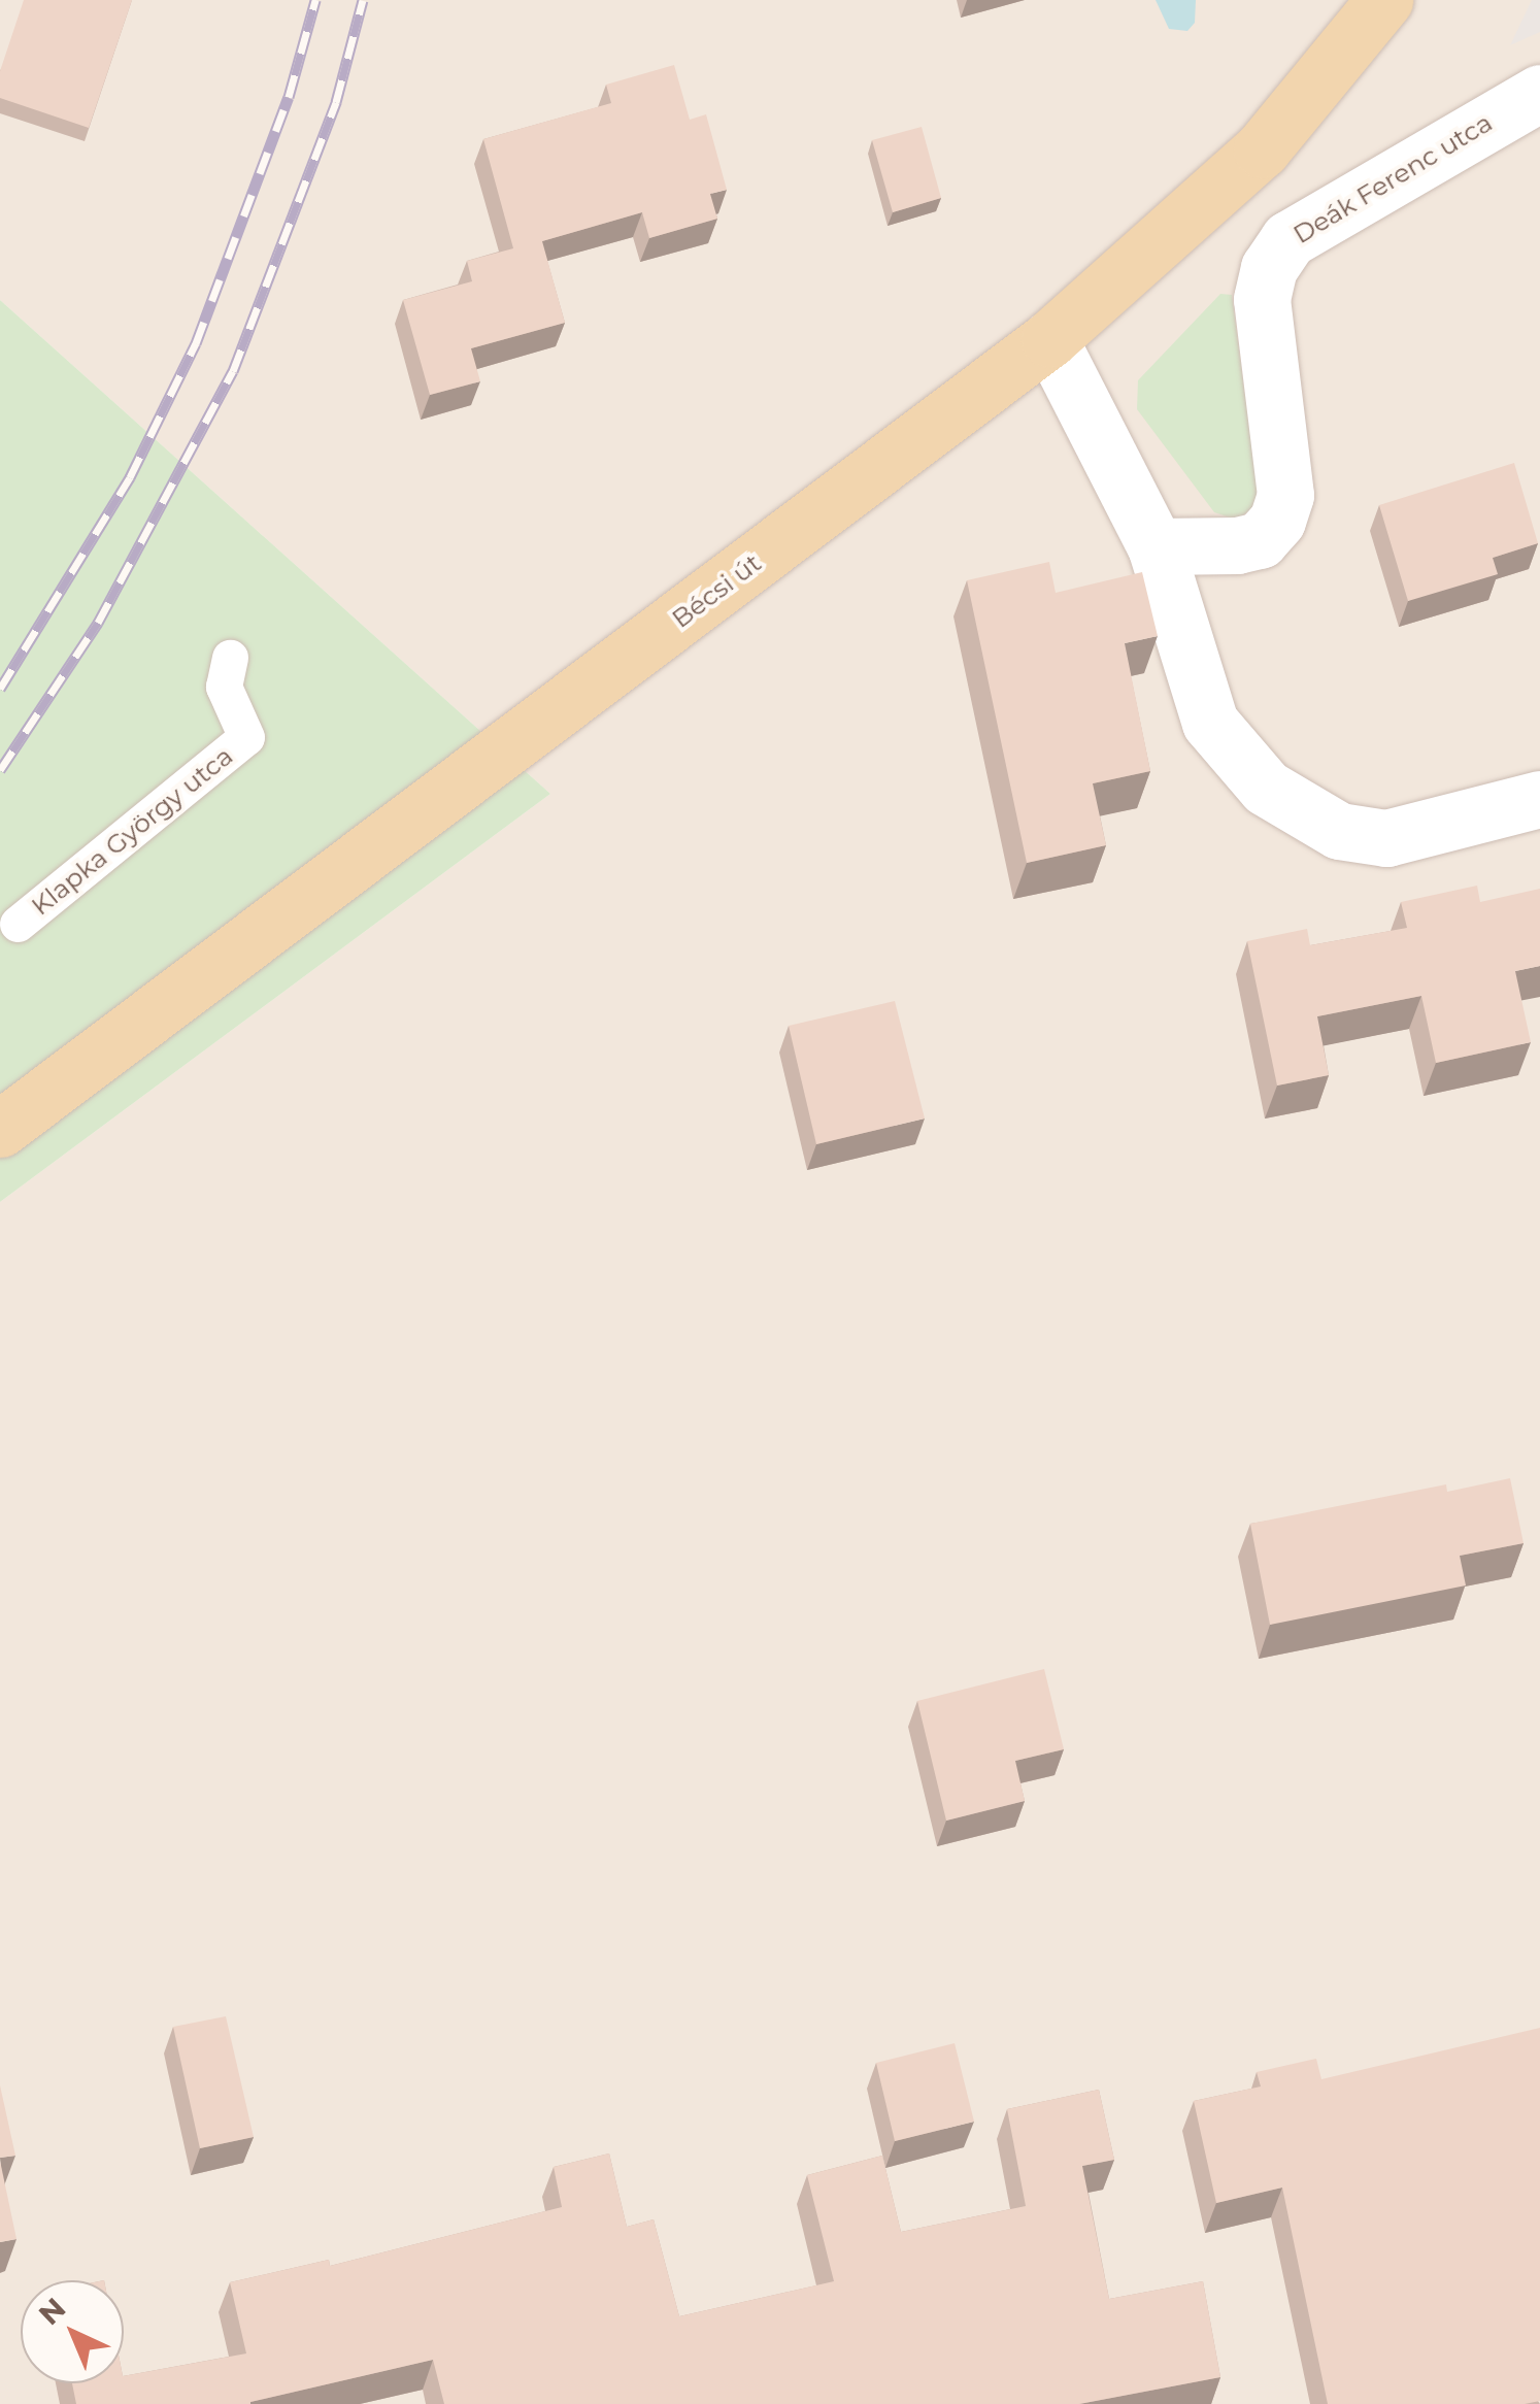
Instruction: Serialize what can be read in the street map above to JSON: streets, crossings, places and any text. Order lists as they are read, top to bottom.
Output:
{
  "streets": {
    "main road": ["Bécsi út"],
    "street": ["Deák Ferenc utca"],
    "lane": ["Klapka György utca"]
  },
  "north": "top left"
}
